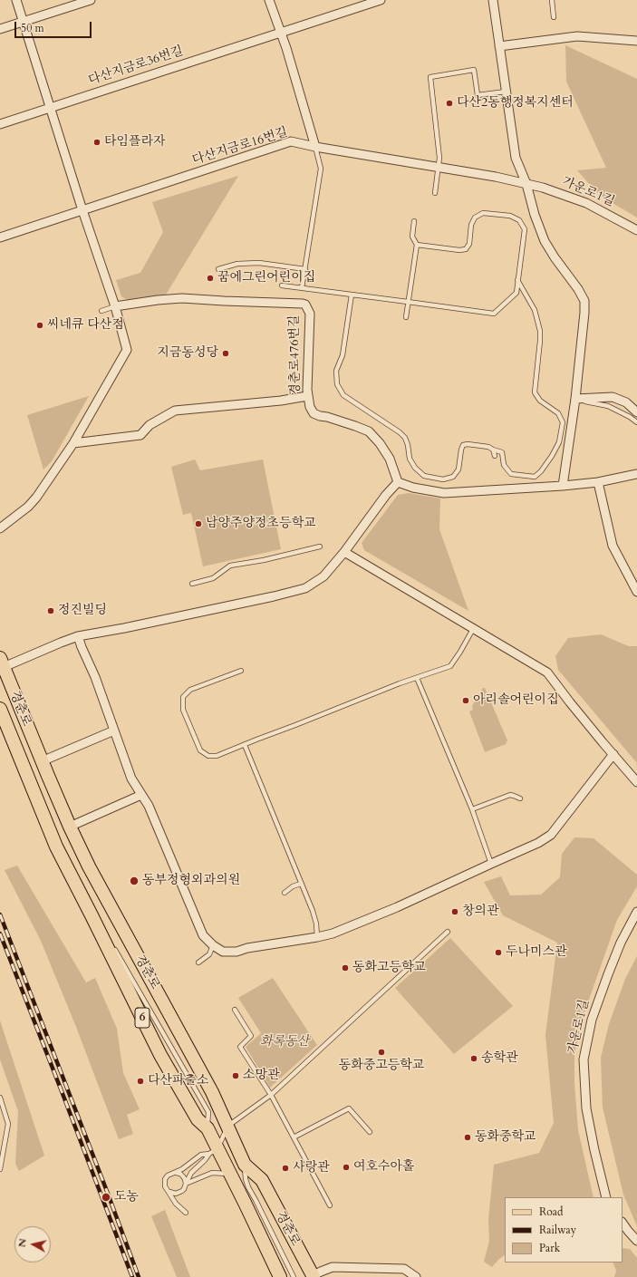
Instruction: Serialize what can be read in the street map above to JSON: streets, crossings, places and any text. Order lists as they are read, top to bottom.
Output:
{
  "streets": {
    "main road": ["경춘로", "6"],
    "street": [
      "다산지금로36번길",
      "다산지금로16번길",
      "가운로1길",
      "경춘로476번길"
    ]
  },
  "crossings": [
    ["다산지금로16번길", "가운로1길"]
  ],
  "parks": ["화록동산"],
  "places": [
    "다산2동행정복지센터",
    "타임플라자",
    "꿈에그린어린이집",
    "씨네큐 다산점",
    "지금동성당",
    "남양주양정초등학교",
    "정진빌딩",
    "아리솔어린이집",
    "동부정형외과의원",
    "창의관",
    "두나미스관",
    "동화고등학교",
    "동화중고등학교",
    "송학관",
    "소망관",
    "다산파출소",
    "동화중학교",
    "여호수아홀",
    "사랑관",
    "도농"
  ],
  "legend": ["Road", "Railway", "Park"],
  "scale_bar": "50 m",
  "north": "left"
}
